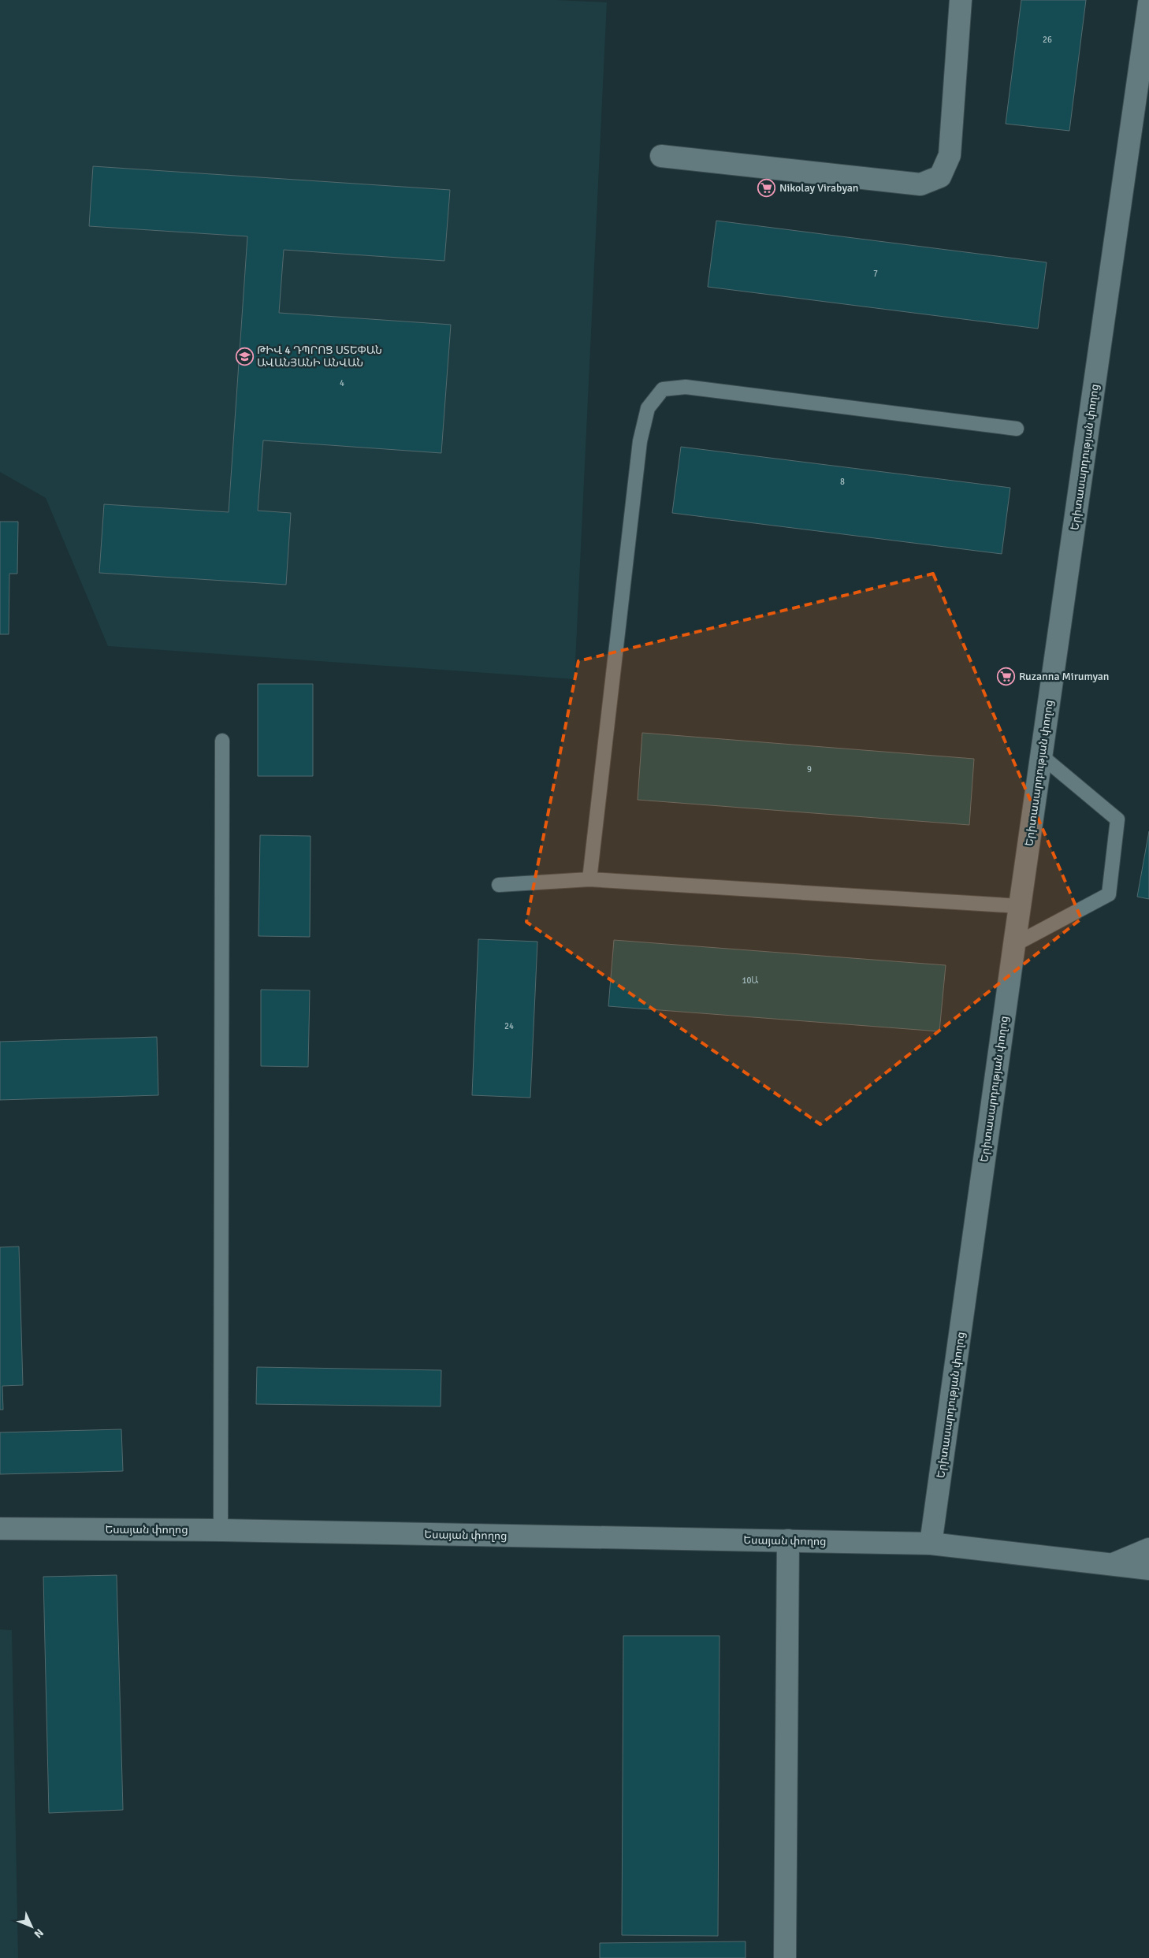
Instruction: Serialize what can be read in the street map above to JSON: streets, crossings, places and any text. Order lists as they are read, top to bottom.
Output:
{
  "streets": {
    "street": ["Երիտասարդության փողոց", "Եսայան փողոց"]
  },
  "crossings": [
    ["Երիտասարդության փողոց", "Եսայան փողոց"]
  ],
  "places": {
    "supermarket": ["Nikolay Virabyan", "Ruzanna Mirumyan"],
    "school or university": ["ԹԻՎ 4 ԴՊՐՈՑ ՍՏԵՓԱՆ ԱՎԱՆՅԱՆԻ ԱՆՎԱՆ"]
  },
  "house_numbers": [
    "26",
    "7",
    "4",
    "8",
    "9",
    "10Ա",
    "24"
  ],
  "north": "bottom right"
}
